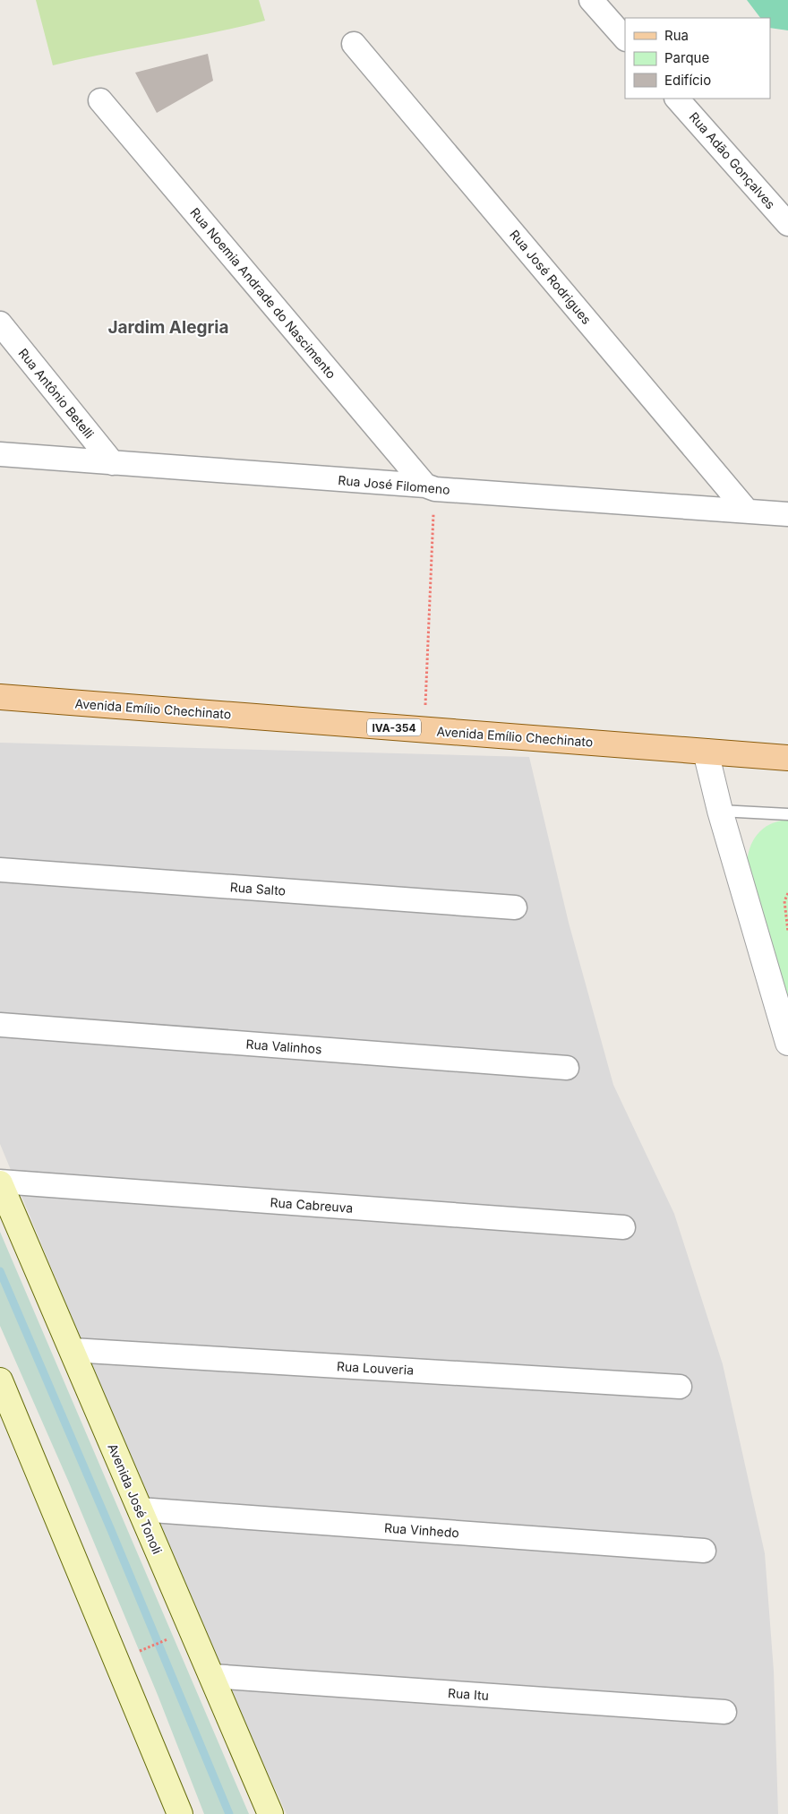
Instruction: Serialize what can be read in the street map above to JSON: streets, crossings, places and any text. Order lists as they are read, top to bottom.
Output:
{
  "streets": {
    "main road": ["Avenida Emílio Chechinato", "IVA-354", "Avenida José Tonoli"],
    "street": [
      "Rua Adão Gonçalves",
      "Rua José Rodrigues",
      "Rua Noemia Andrade do Nascimento",
      "Rua Antônio Betelli",
      "Rua José Filomeno",
      "Rua Salto",
      "Rua Valinhos",
      "Rua Cabreuva",
      "Rua Louveria",
      "Rua Vinhedo",
      "Rua Itu"
    ]
  },
  "crossings": [
    ["Rua José Rodrigues", "Rua José Filomeno"],
    ["Rua Noemia Andrade do Nascimento", "Rua José Filomeno"],
    ["Rua Antônio Betelli", "Rua José Filomeno"],
    ["Rua Cabreuva", "Avenida José Tonoli"],
    ["Rua Louveria", "Avenida José Tonoli"],
    ["Avenida José Tonoli", "Rua Vinhedo"],
    ["Avenida José Tonoli", "Rua Itu"]
  ],
  "districts": ["Jardim Alegria"],
  "legend": ["Rua", "Parque", "Edifício"]
}
